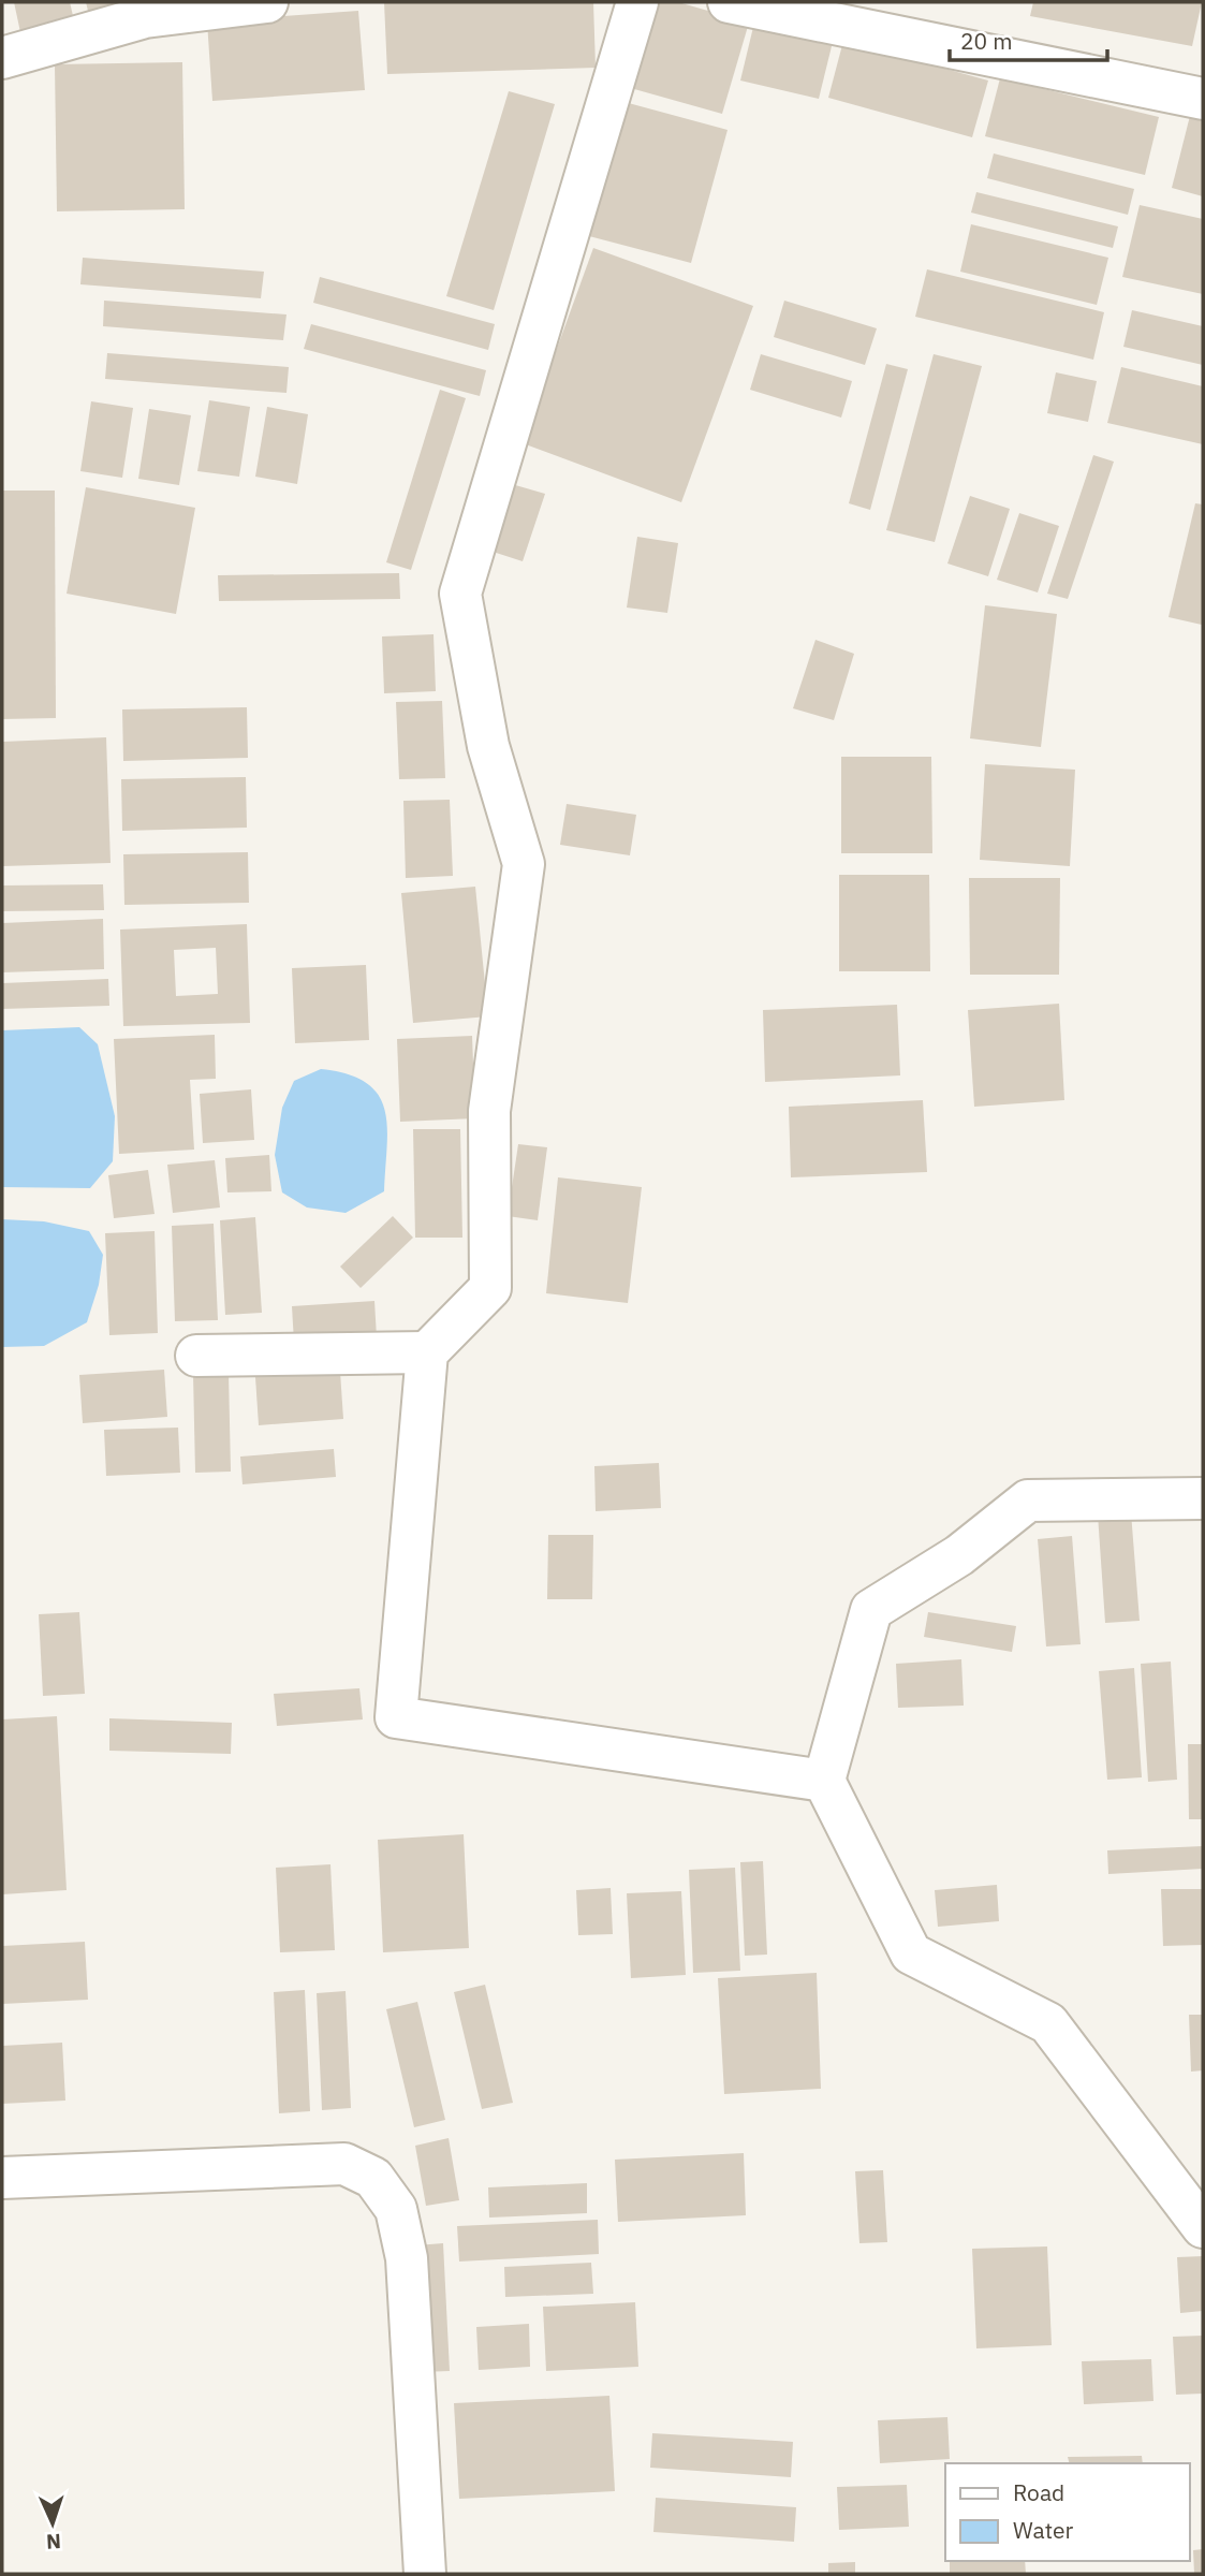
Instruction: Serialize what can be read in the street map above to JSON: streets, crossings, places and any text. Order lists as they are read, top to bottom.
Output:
{
  "legend": ["Road", "Water"],
  "scale_bar": "20 m",
  "north": "bottom"
}
